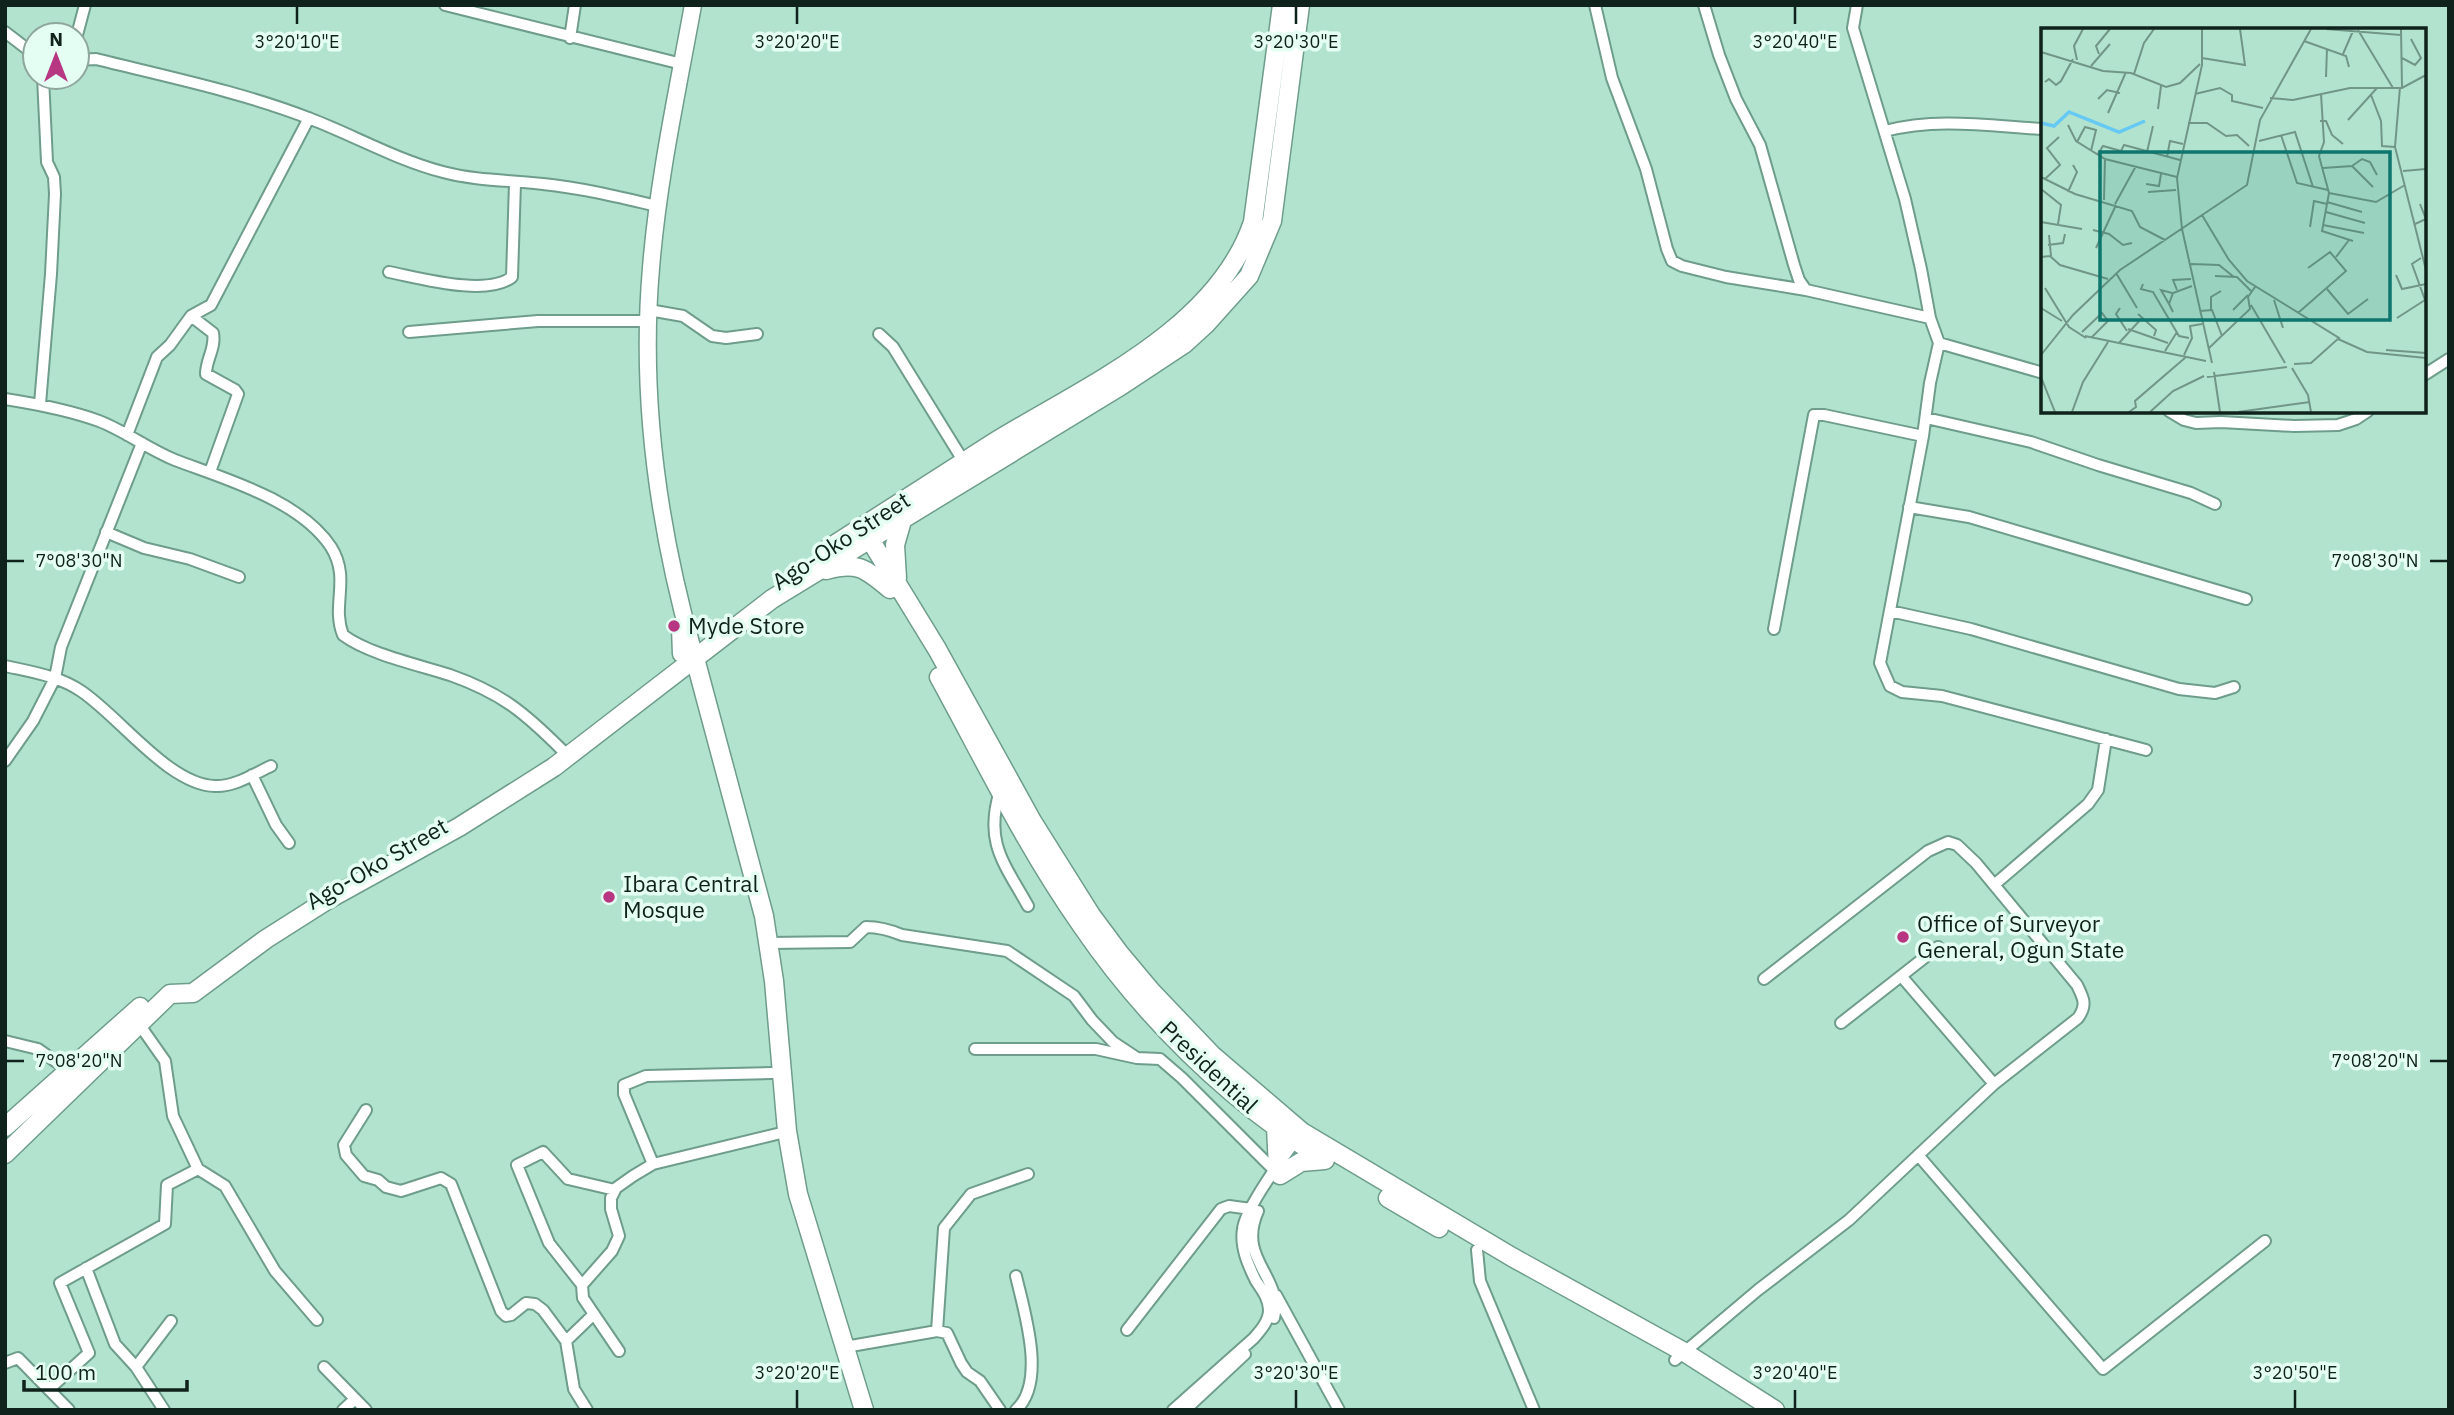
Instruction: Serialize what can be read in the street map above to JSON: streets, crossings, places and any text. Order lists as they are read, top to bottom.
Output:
{
  "streets": {
    "main road": ["Ago-Oko Street", "Presidential"]
  },
  "crossings": [
    ["Ago-Oko Street", "Presidential"]
  ],
  "places": ["Myde Store", "Ibara Central Mosque", "Office of Surveyor General, Ogun State"],
  "scale_bar": "100 m",
  "north": "top",
  "coordinates": [
    "3°20'10\"E",
    "3°20'20\"E",
    "3°20'30\"E",
    "3°20'40\"E",
    "7°08'30\"N",
    "7°08'20\"N",
    "3°20'50\"E"
  ]
}
